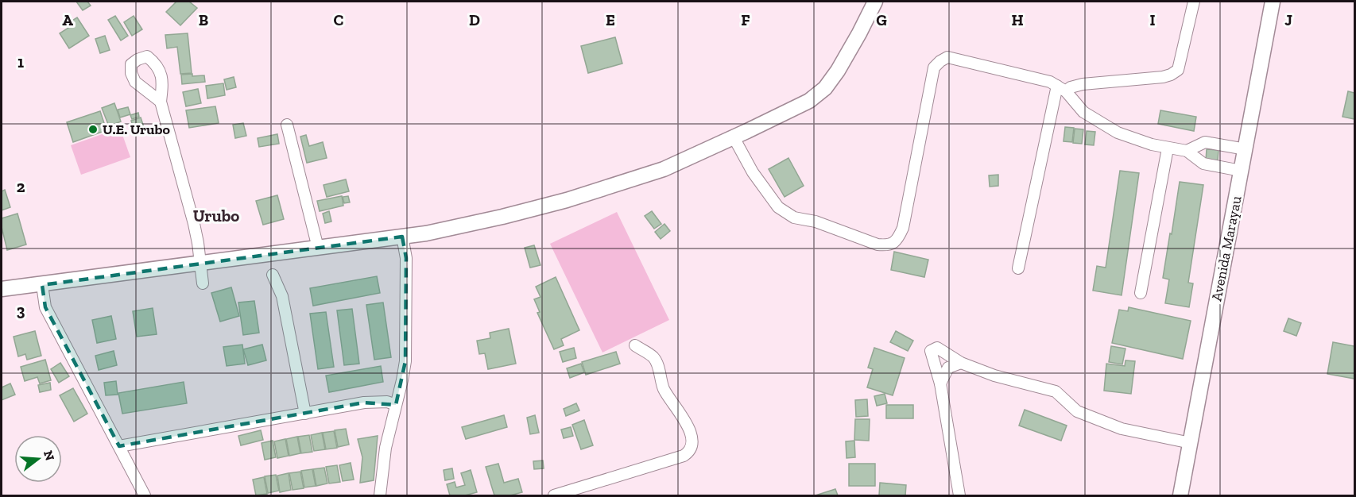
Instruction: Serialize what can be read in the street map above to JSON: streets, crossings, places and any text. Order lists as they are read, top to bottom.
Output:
{
  "streets": {
    "street": ["Avenida Marayau"]
  },
  "districts": ["Urubo"],
  "places": ["U.E. Urubo"],
  "north": "right",
  "grid": {
    "columns": [
      "A",
      "B",
      "C",
      "D",
      "E",
      "F",
      "G",
      "H",
      "I",
      "J"
    ],
    "rows": ["1", "2", "3"]
  }
}
